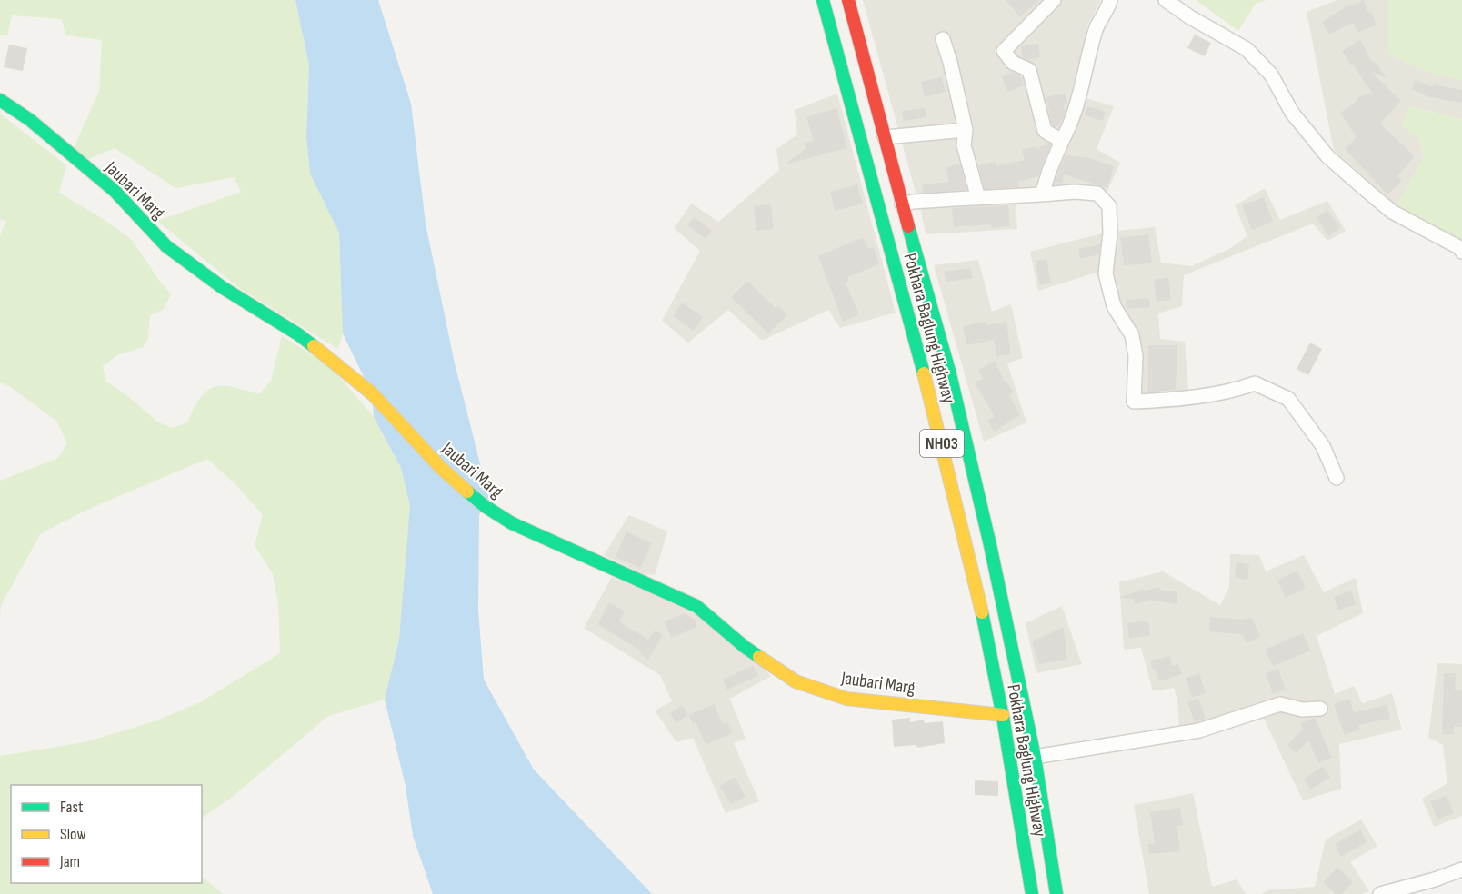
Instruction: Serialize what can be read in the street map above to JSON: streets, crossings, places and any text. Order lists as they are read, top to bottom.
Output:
{
  "streets": {
    "main road": ["Jaubari Marg", "Pokhara Baglung Highway", "NH03"]
  },
  "crossings": [
    ["Jaubari Marg", "Pokhara Baglung Highway"]
  ],
  "legend": ["Fast", "Slow", "Jam"]
}
